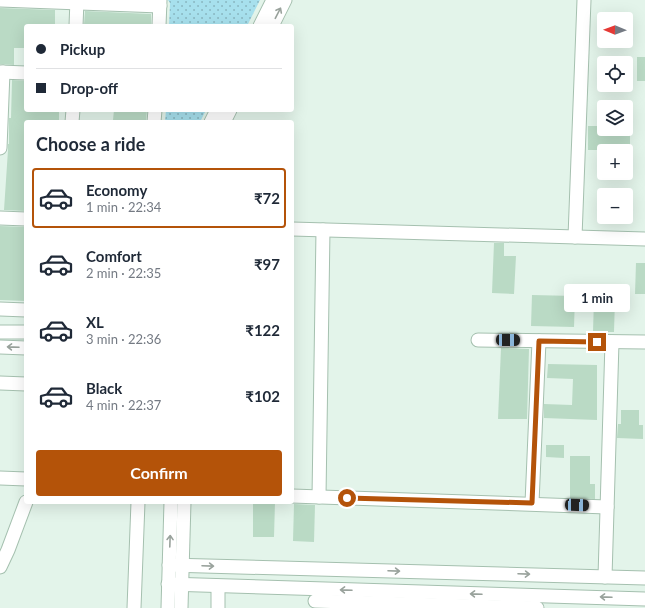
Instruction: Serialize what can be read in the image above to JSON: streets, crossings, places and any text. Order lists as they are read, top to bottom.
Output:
{
  "north": "left",
  "page": {
    "map_buttons": ["+", "−"],
    "banner": ["Pickup", "Drop-off"],
    "heading": "Choose a ride",
    "list": [
      {
        "name": "Economy",
        "note": "1 min · 22:34",
        "value": "₹72"
      },
      {
        "name": "Comfort",
        "note": "2 min · 22:35",
        "value": "₹97"
      },
      {
        "name": "XL",
        "note": "3 min · 22:36",
        "value": "₹122"
      },
      {
        "name": "Black",
        "note": "4 min · 22:37",
        "value": "₹102"
      }
    ],
    "bubble": "1 min",
    "buttons": "Confirm"
  }
}
